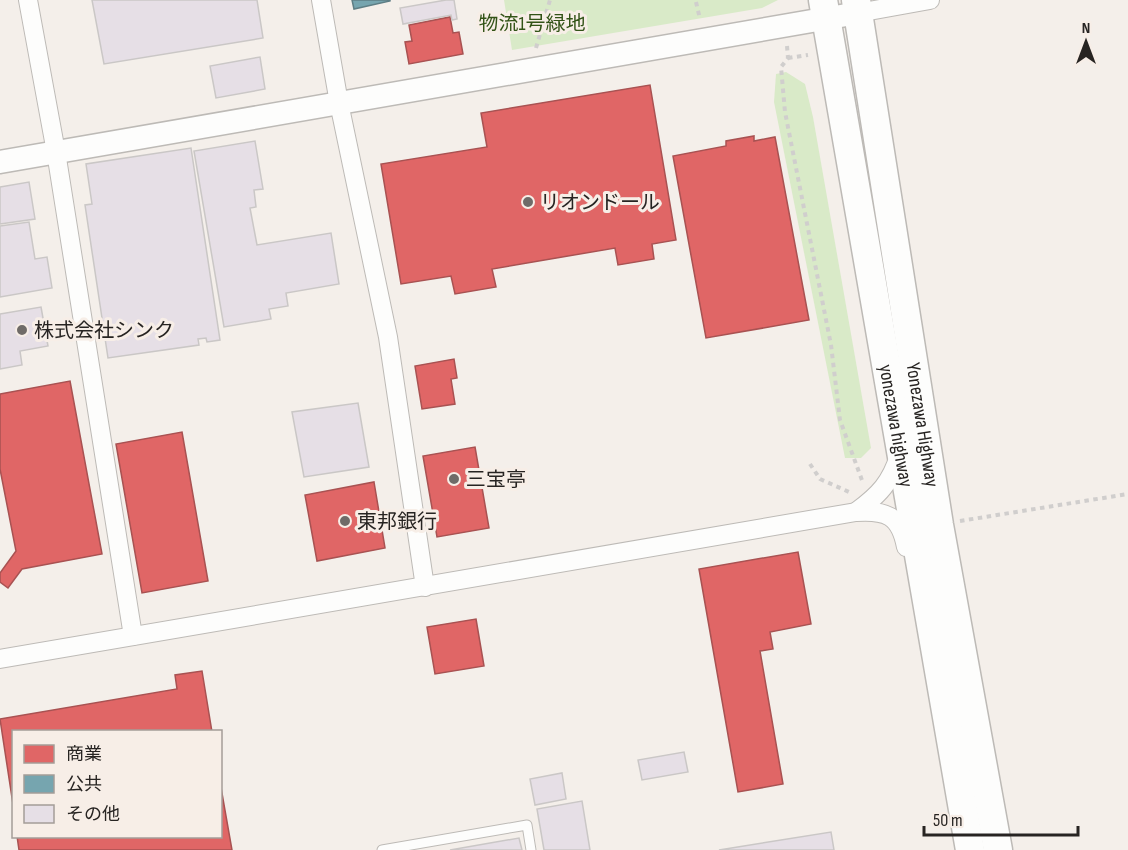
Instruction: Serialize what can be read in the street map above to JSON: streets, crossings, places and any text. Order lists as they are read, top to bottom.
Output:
{
  "streets": {
    "highway": ["yonezawa highway", "Yonezawa Highway"]
  },
  "parks": ["物流1号緑地"],
  "places": [
    "リオンドール",
    "株式会社シンク",
    "三宝亭",
    "東邦銀行"
  ],
  "legend": ["商業", "公共", "その他"],
  "scale_bar": "50 m",
  "north": "top"
}
